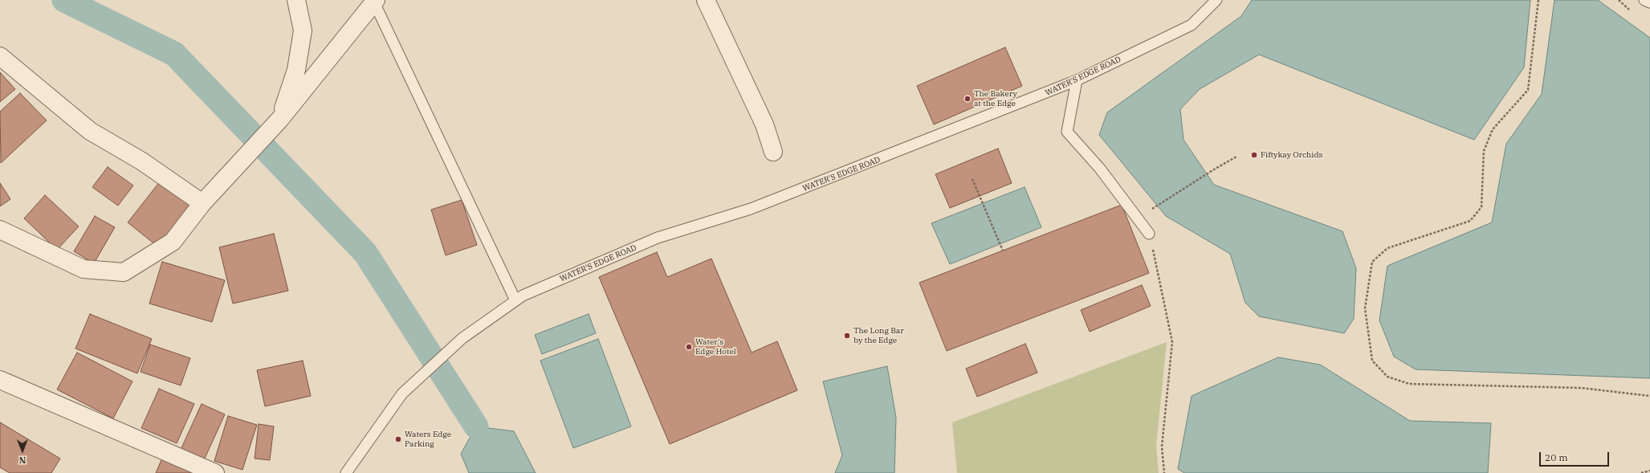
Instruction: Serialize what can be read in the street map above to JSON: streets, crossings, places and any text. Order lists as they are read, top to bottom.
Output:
{
  "streets": {
    "lane": ["WATER'S EDGE ROAD"]
  },
  "places": [
    "The Bakery at the Edge",
    "Fiftykay Orchids",
    "The Long Bar by the Edge",
    "Water's Edge Hotel",
    "Waters Edge Parking"
  ],
  "scale_bar": "20 m",
  "north": "bottom"
}
